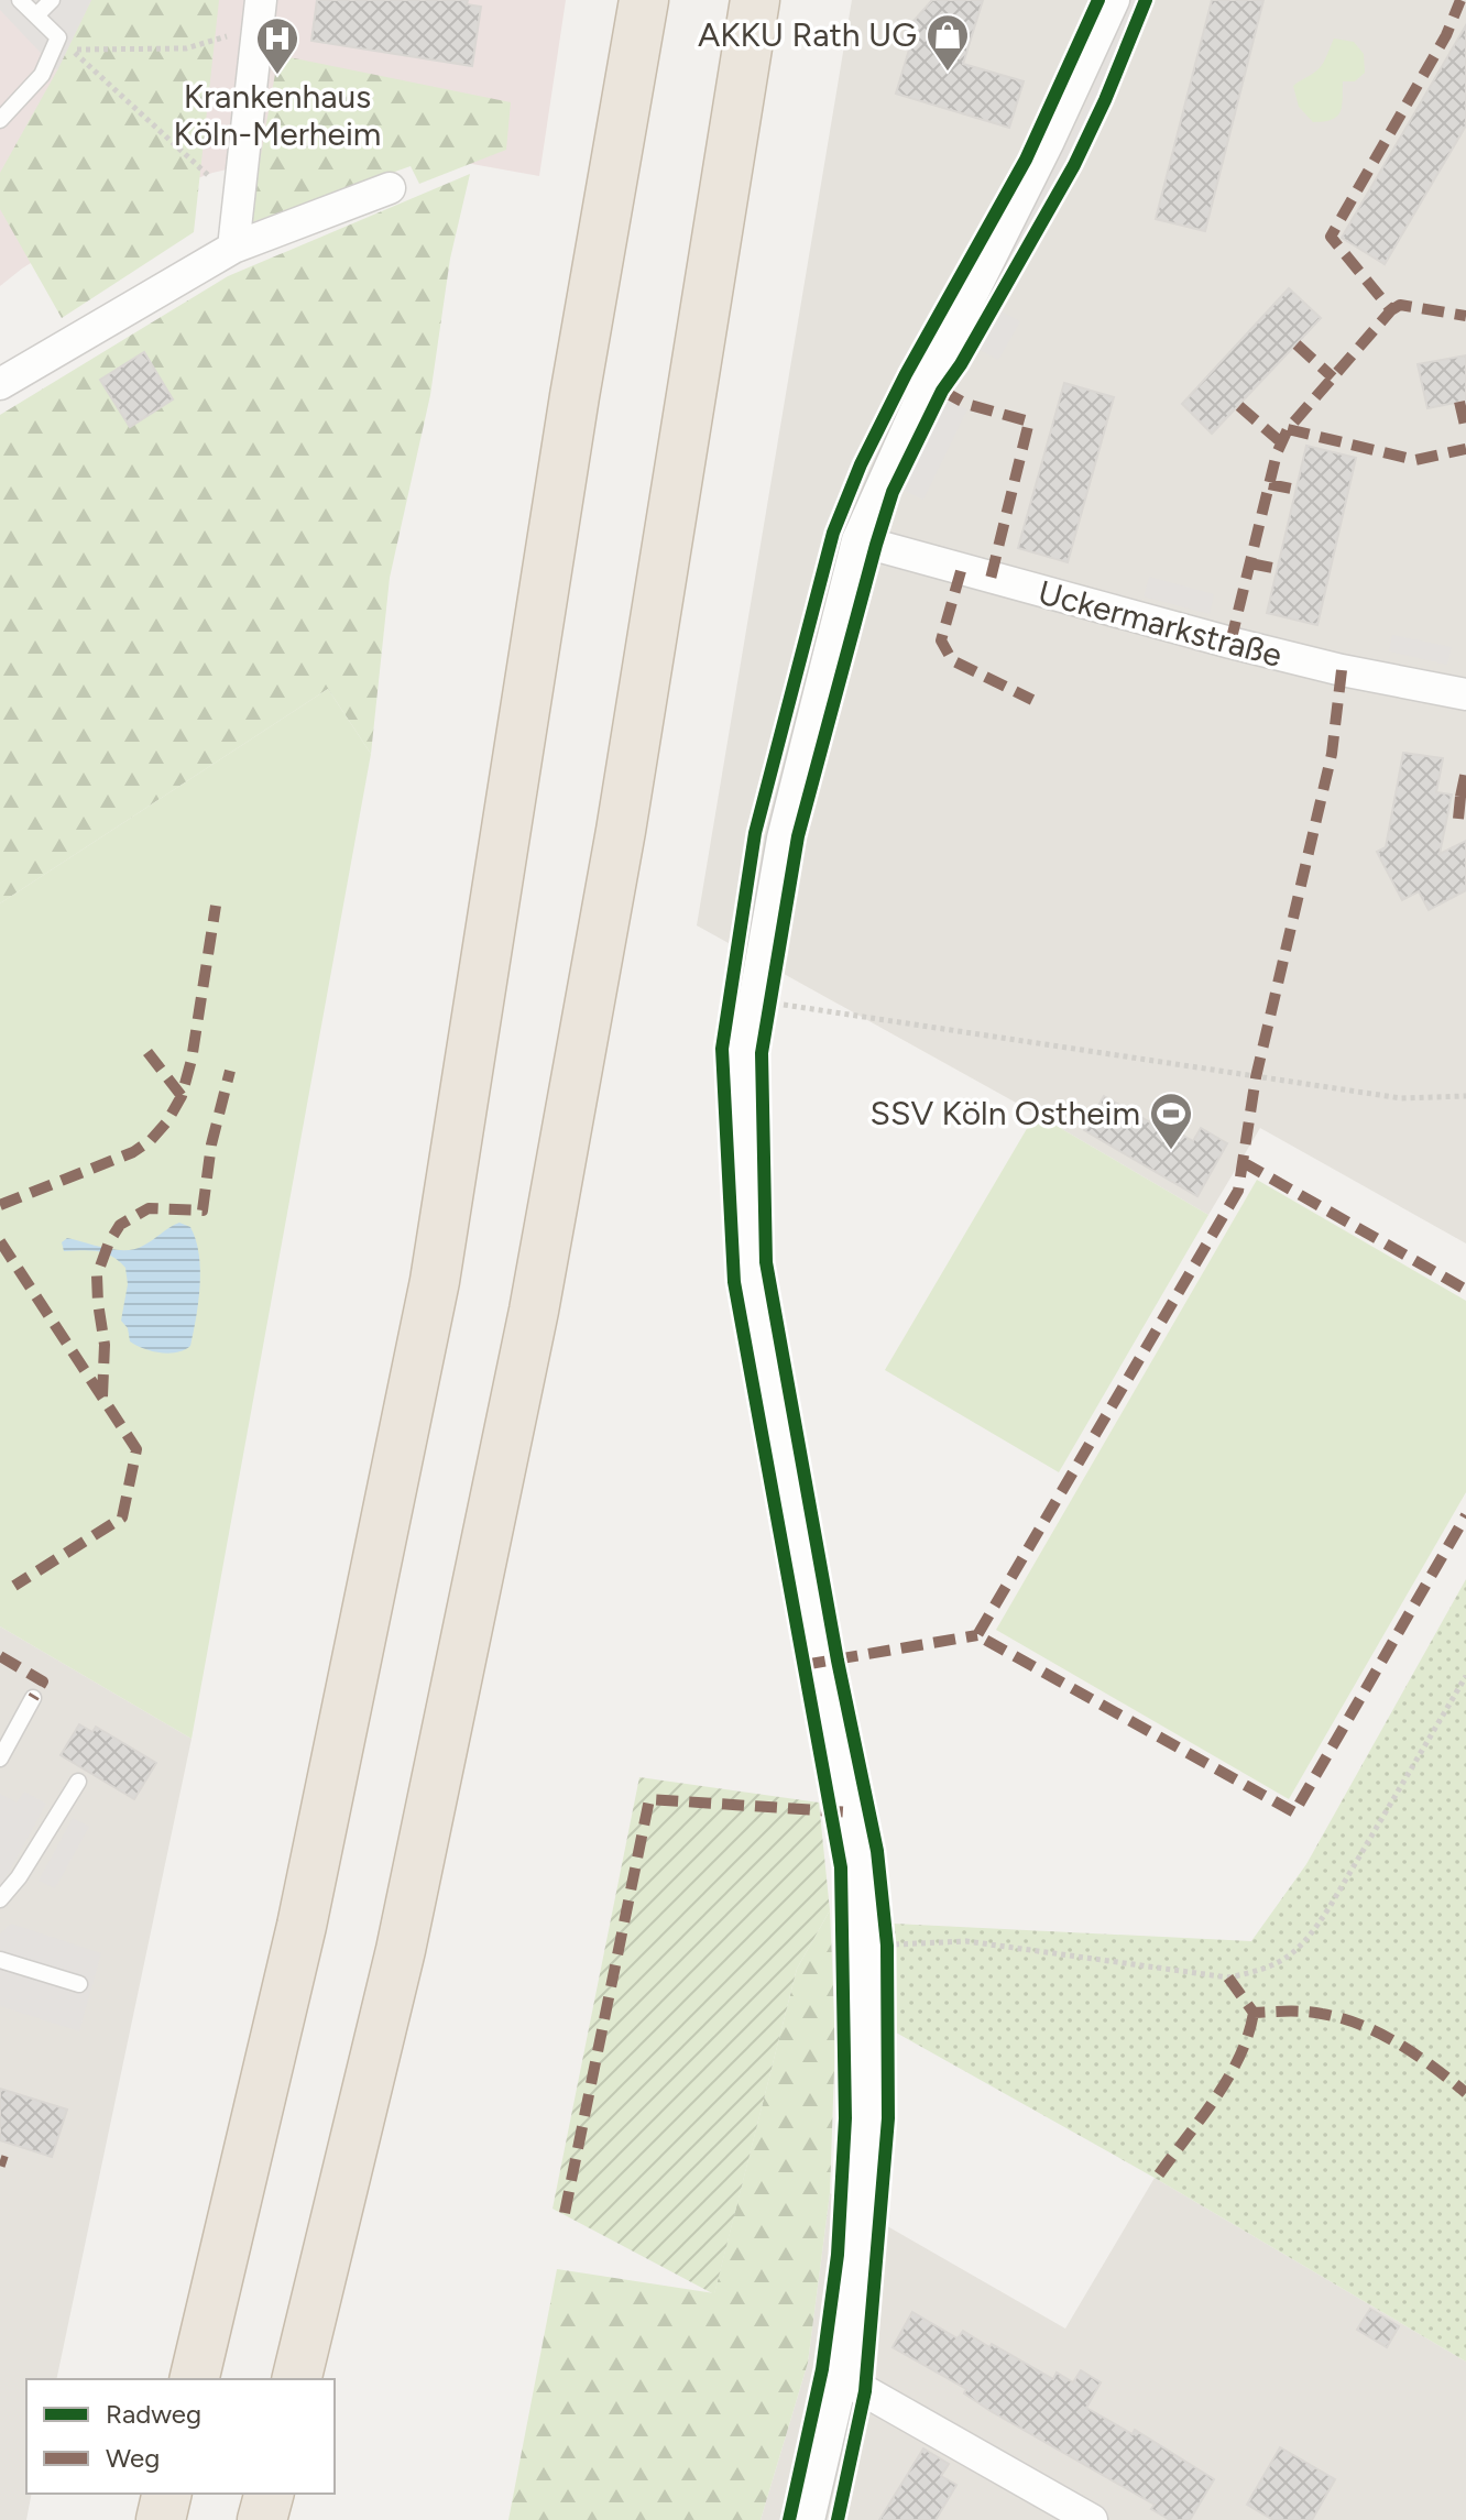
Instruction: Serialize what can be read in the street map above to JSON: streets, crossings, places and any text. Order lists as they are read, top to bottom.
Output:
{
  "streets": {
    "street": ["Uckermarkstraße"]
  },
  "places": {
    "shop": ["AKKU Rath UG"],
    "hospital": ["Krankenhaus Köln-Merheim"],
    "sports": ["SSV Köln Ostheim"]
  },
  "legend": ["Radweg", "Weg"]
}
